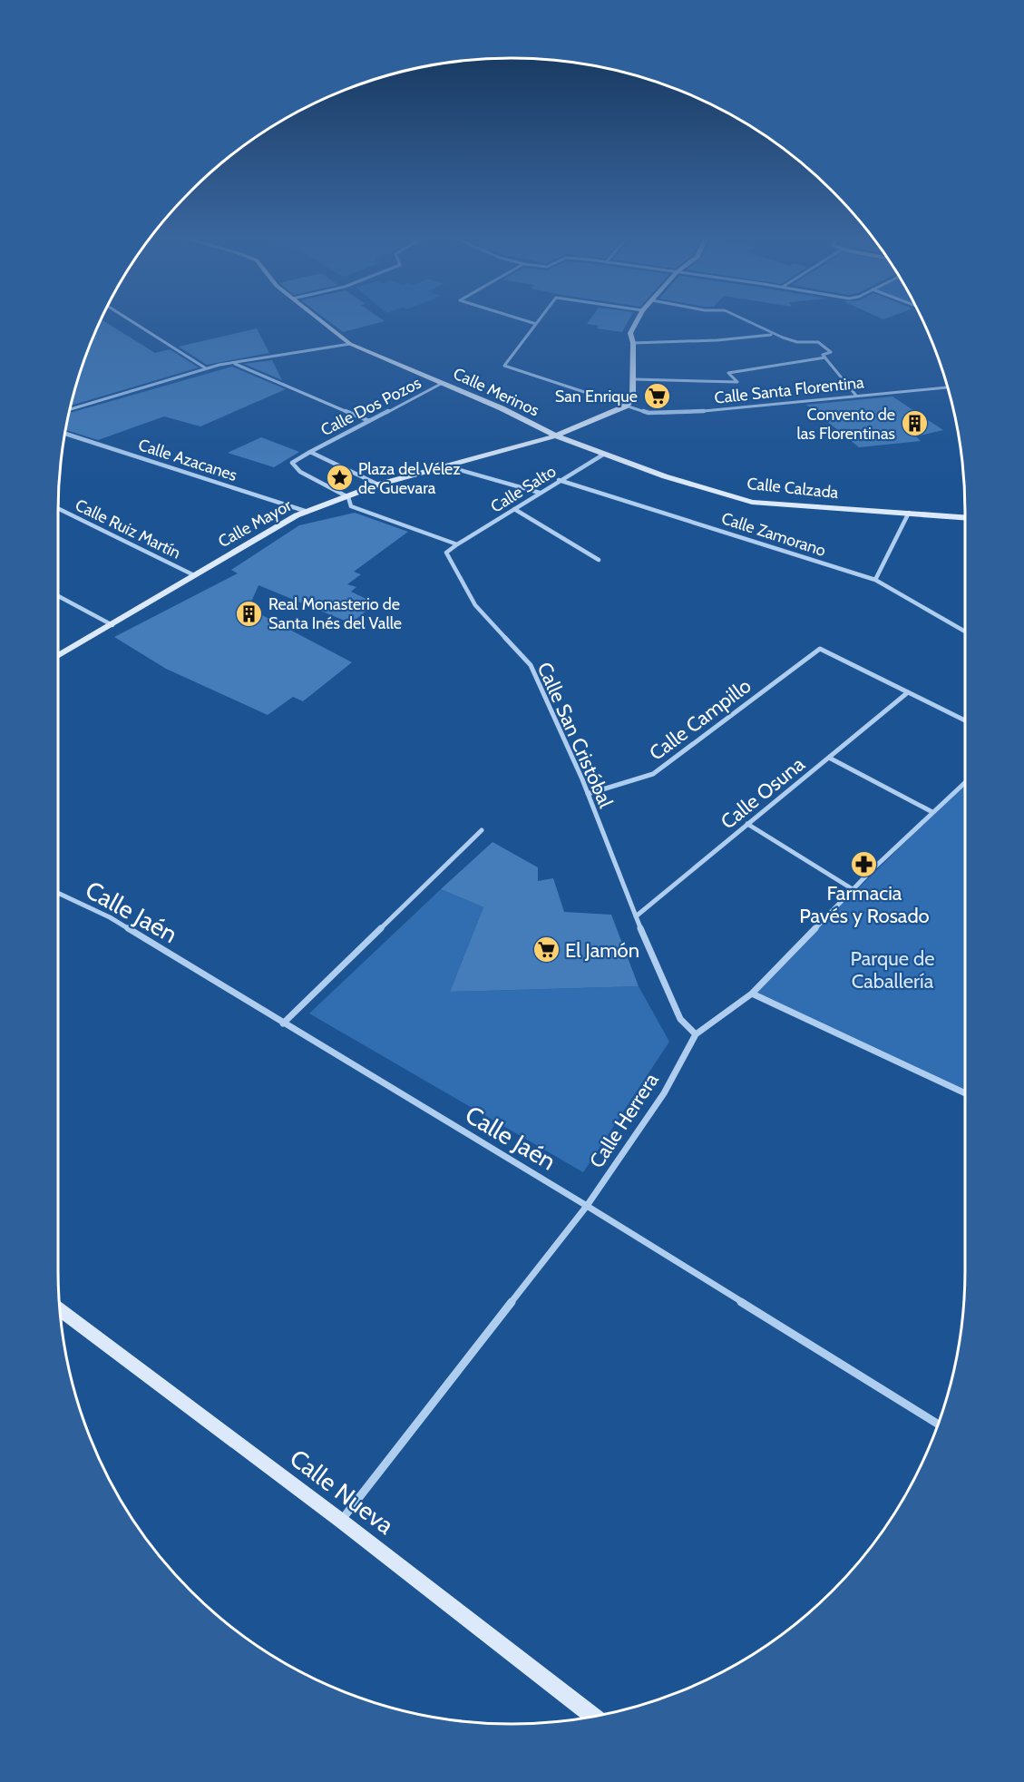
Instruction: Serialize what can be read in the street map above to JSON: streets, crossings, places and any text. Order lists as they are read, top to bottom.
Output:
{
  "streets": {
    "street": [
      "Calle Santa Florentina",
      "Calle Merinos",
      "Calle Dos Pozos",
      "Calle Azacanes",
      "Calle Calzada",
      "Calle Salto",
      "Calle Mayor",
      "Calle Ruiz Martín",
      "Calle Zamorano",
      "Calle Campillo",
      "Calle San Cristóbal",
      "Calle Osuna",
      "Calle Jaén",
      "Calle Herrera",
      "Calle Nueva"
    ]
  },
  "crossings": [
    ["Calle Santa Florentina", "Calle Mayor"],
    ["Calle Merinos", "Calle Dos Pozos"],
    ["Calle Merinos", "Calle Calzada"],
    ["Calle Merinos", "Calle Mayor"],
    ["Calle Dos Pozos", "Calle Mayor"],
    ["Calle Azacanes", "Calle Mayor"],
    ["Calle Calzada", "Calle Salto"],
    ["Calle Calzada", "Calle Mayor"],
    ["Calle Salto", "Calle Zamorano"],
    ["Calle Salto", "Calle San Cristóbal"],
    ["Calle Mayor", "Calle Ruiz Martín"],
    ["Calle Campillo", "Calle San Cristóbal"],
    ["Calle Campillo", "Calle Osuna"],
    ["Calle San Cristóbal", "Calle Osuna"],
    ["Calle San Cristóbal", "Calle Herrera"],
    ["Calle Jaén", "Calle Herrera"],
    ["Calle Herrera", "Calle Nueva"]
  ],
  "parks": ["Parque de Caballería"],
  "places": {
    "supermarket": ["San Enrique", "El Jamón"],
    "building": ["Convento de las Florentinas", "Real Monasterio de Santa Inés del Valle"],
    "place": ["Plaza del Vélez de Guevara"],
    "pharmacy": ["Farmacia Pavés y Rosado"]
  }
}
